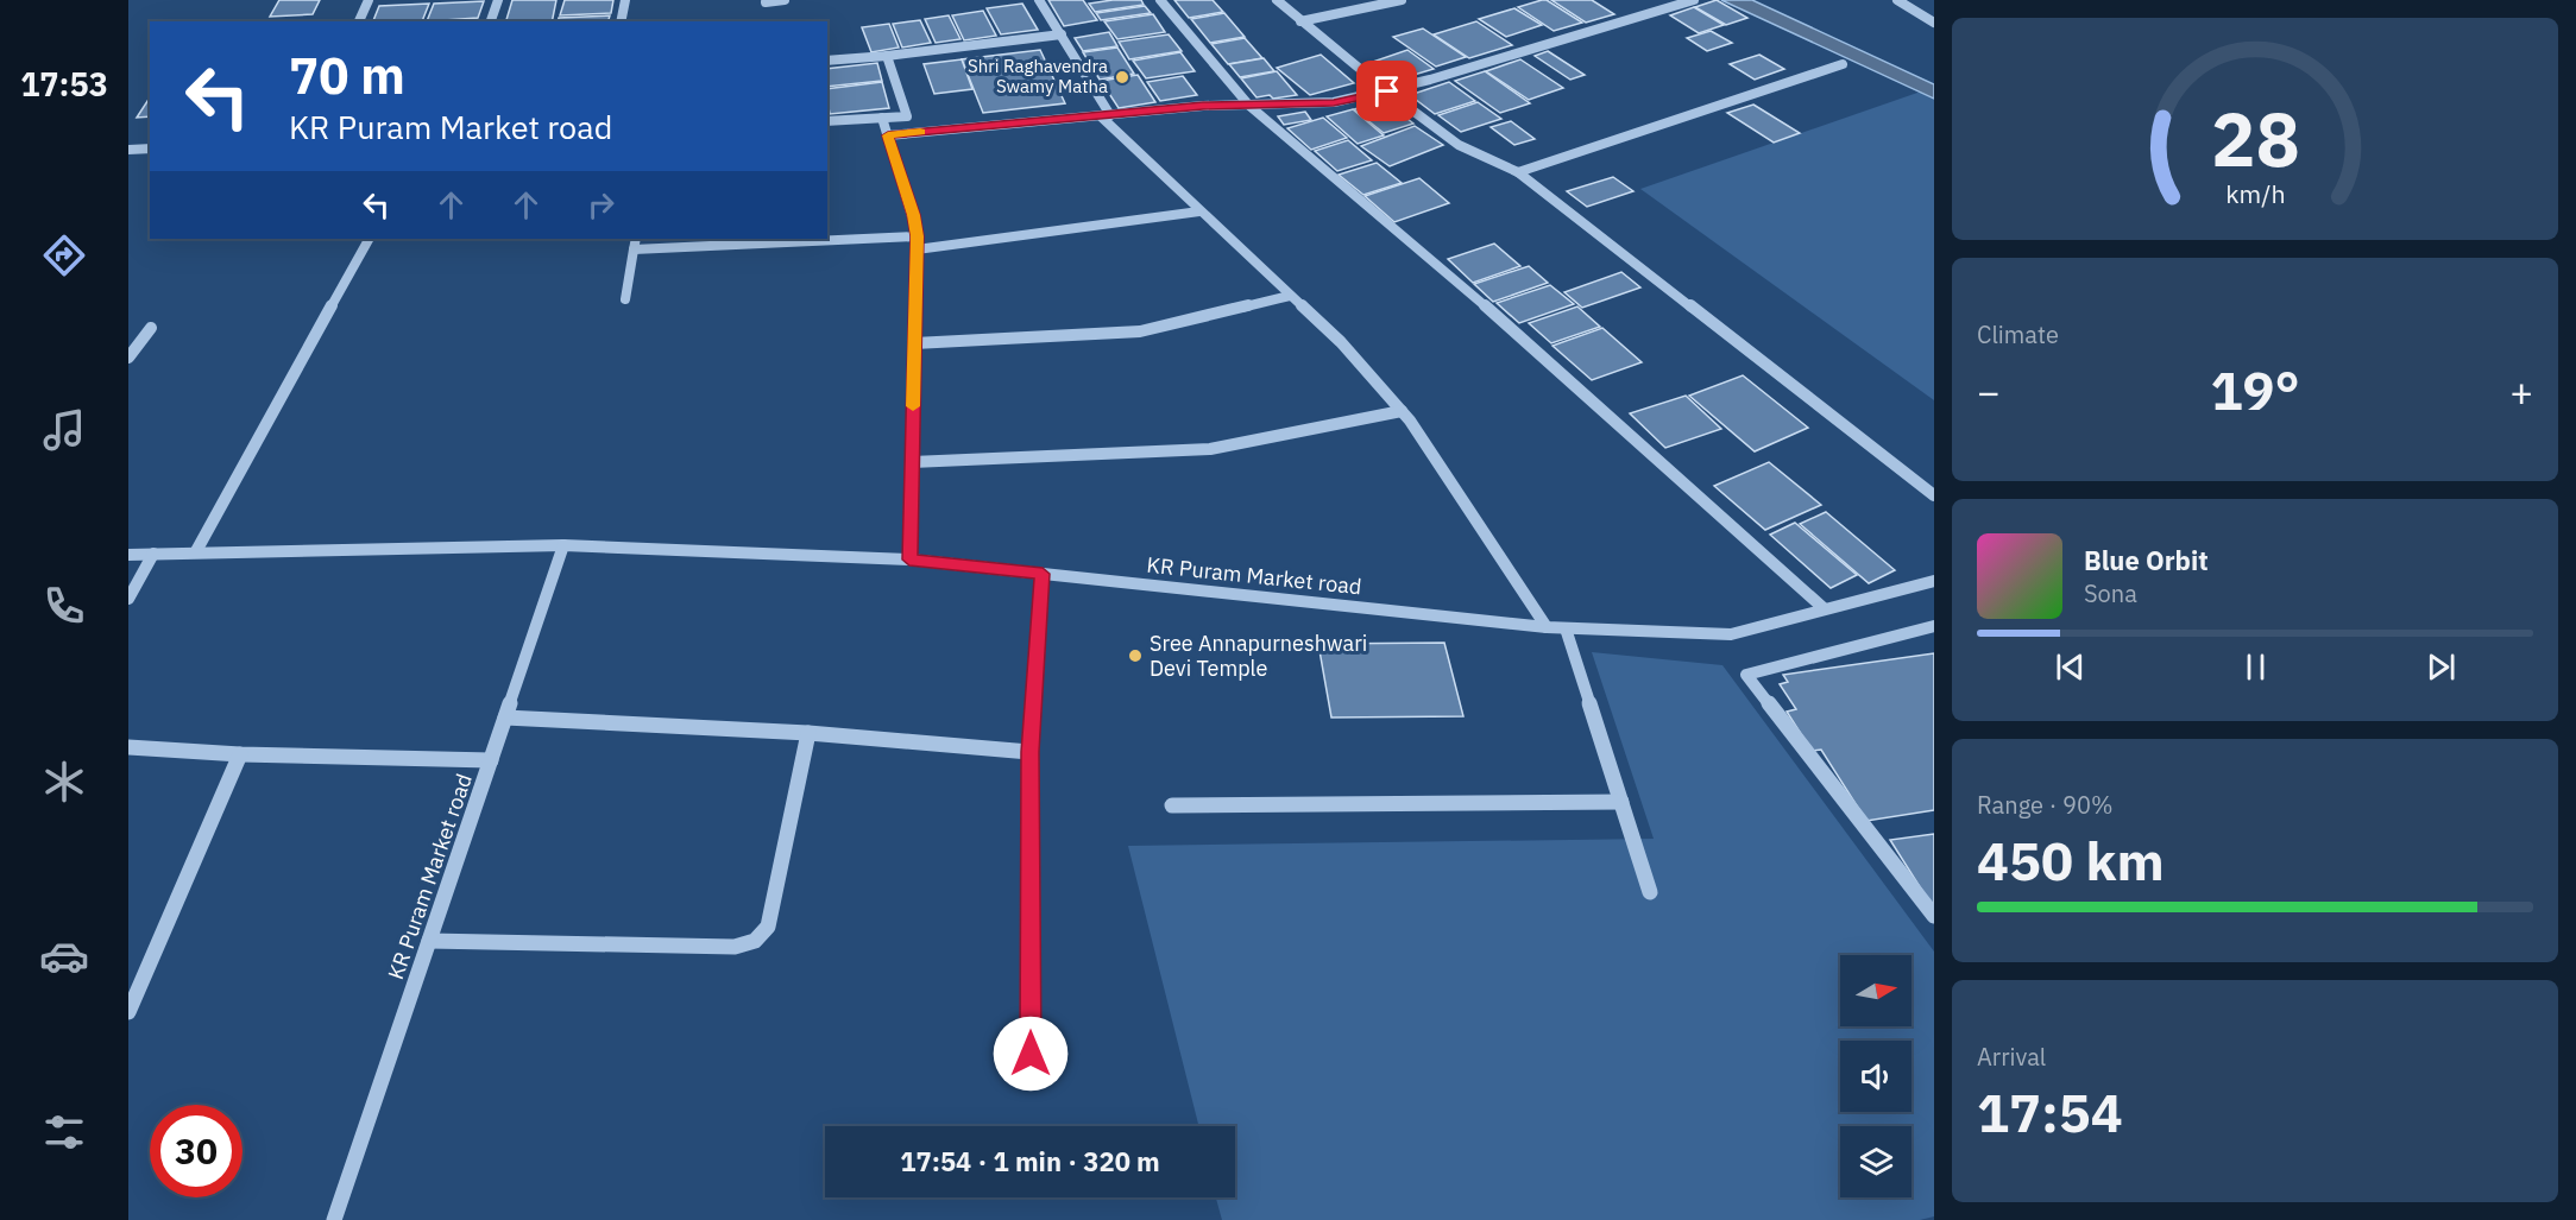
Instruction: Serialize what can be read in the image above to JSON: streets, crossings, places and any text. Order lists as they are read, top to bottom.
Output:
{
  "streets": {
    "street": ["KR Puram Market road"]
  },
  "places": ["Shri Raghavendra Swamy Matha", "Sree Annapurneshwari Devi Temple"],
  "north": "right",
  "page": {
    "tabs": "17:53",
    "turn": ["70 m", "KR Puram Market road"],
    "tile": [
      "Climate",
      ["Range · 90%", "450 km"],
      ["Arrival", "17:54"]
    ],
    "heat": ["−", "19°", "+"],
    "song": ["Blue Orbit", "Sona"],
    "limit": "30",
    "trip": "17:54 · 1 min · 320 m",
    "gauge": ["28", "km/h"]
  }
}
